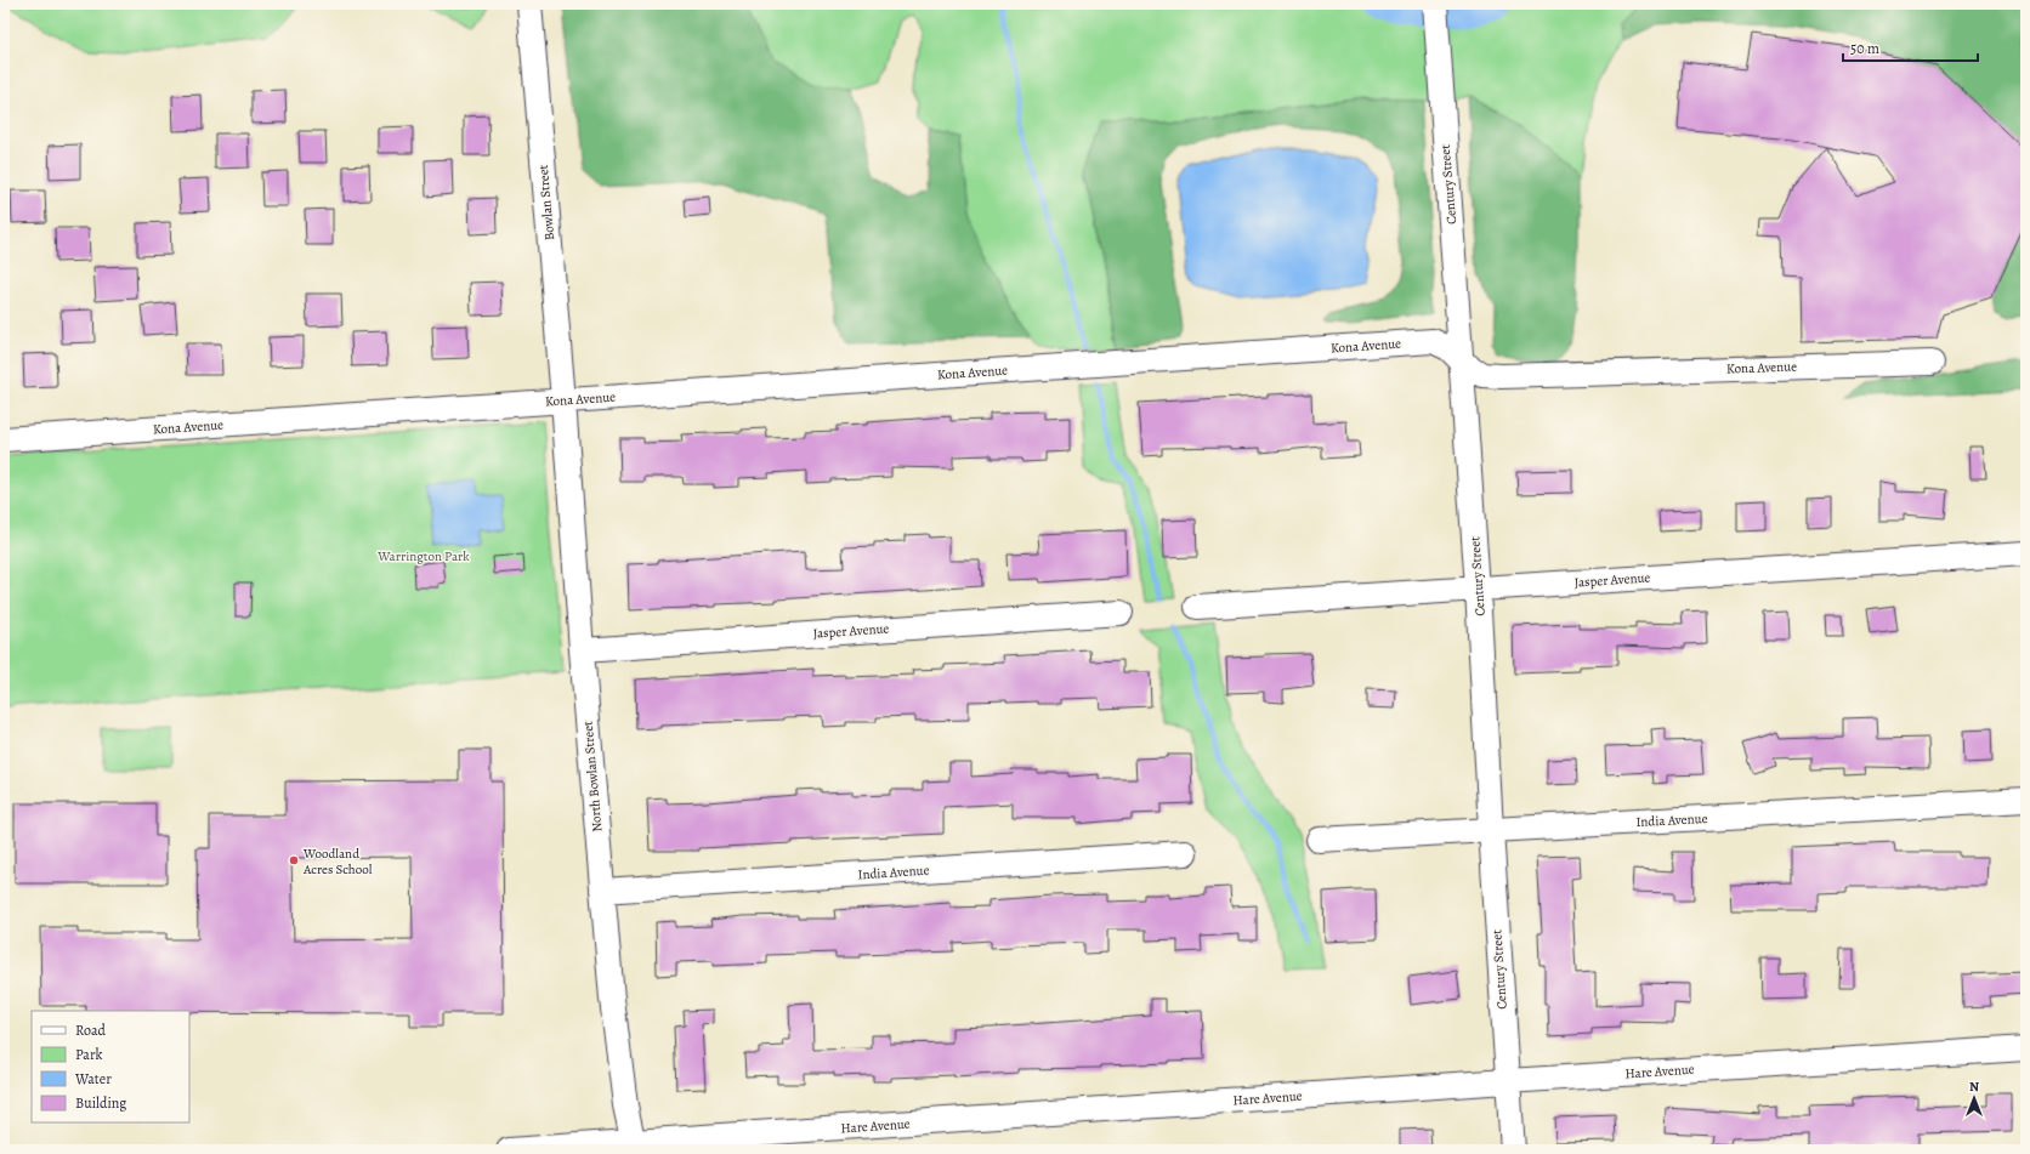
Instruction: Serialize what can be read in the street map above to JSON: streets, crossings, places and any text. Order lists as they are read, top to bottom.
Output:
{
  "streets": {
    "street": [
      "Century Street",
      "Bowlan Street",
      "Kona Avenue",
      "Jasper Avenue",
      "North Bowlan Street",
      "India Avenue",
      "Hare Avenue"
    ]
  },
  "crossings": [
    ["Century Street", "Kona Avenue"],
    ["Century Street", "Jasper Avenue"],
    ["Century Street", "India Avenue"],
    ["Century Street", "Hare Avenue"],
    ["Bowlan Street", "Kona Avenue"],
    ["Bowlan Street", "North Bowlan Street"],
    ["Kona Avenue", "North Bowlan Street"],
    ["Jasper Avenue", "North Bowlan Street"],
    ["North Bowlan Street", "India Avenue"],
    ["North Bowlan Street", "Hare Avenue"]
  ],
  "parks": ["Warrington Park"],
  "places": ["Woodland Acres School"],
  "legend": [
    "Road",
    "Park",
    "Water",
    "Building"
  ],
  "scale_bar": "50 m",
  "north": "top"
}
